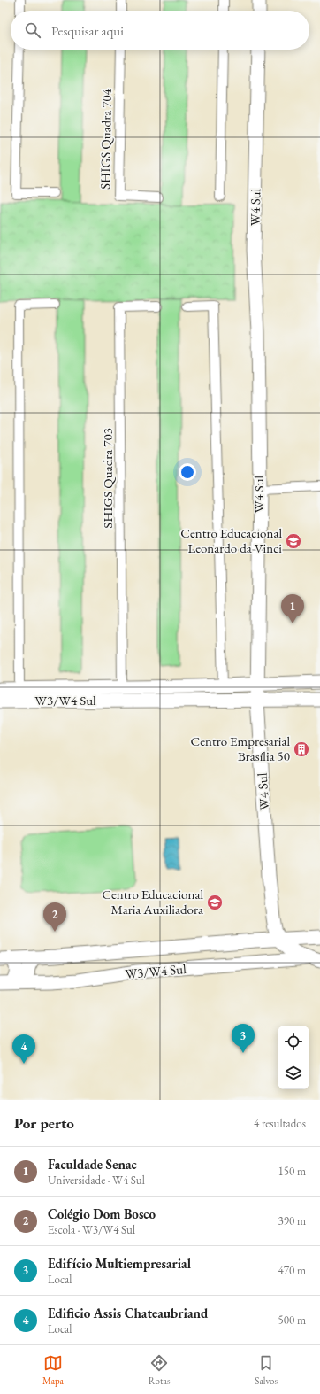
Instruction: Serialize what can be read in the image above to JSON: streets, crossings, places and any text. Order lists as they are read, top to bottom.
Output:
{
  "streets": {
    "main road": ["W4 Sul", "W3/W4 Sul"],
    "street": ["SHIGS Quadra 704", "SHIGS Quadra 703"]
  },
  "crossings": [
    ["W4 Sul", "W3/W4 Sul"],
    ["SHIGS Quadra 703", "W3/W4 Sul"]
  ],
  "places": {
    "school or university": ["Centro Educacional Leonardo da Vinci", "Centro Educacional Maria Auxiliadora"],
    "building": ["Centro Empresarial Brasília 50"]
  },
  "page": {
    "search": "Pesquisar aqui",
    "pins": [
      "1",
      "2",
      "3",
      "4"
    ],
    "heading": ["Por perto", "4 resultados"],
    "list": [
      {
        "mark": "1",
        "name": "Faculdade Senac",
        "note": "Universidade · W4 Sul",
        "value": "150 m"
      },
      {
        "mark": "2",
        "name": "Colégio Dom Bosco",
        "note": "Escola · W3/W4 Sul",
        "value": "390 m"
      },
      {
        "mark": "3",
        "name": "Edifício Multiempresarial",
        "note": "Local",
        "value": "470 m"
      },
      {
        "mark": "4",
        "name": "Edificio Assis Chateaubriand",
        "note": "Local",
        "value": "500 m"
      }
    ],
    "nav": ["Mapa", "Rotas", "Salvos"]
  }
}
